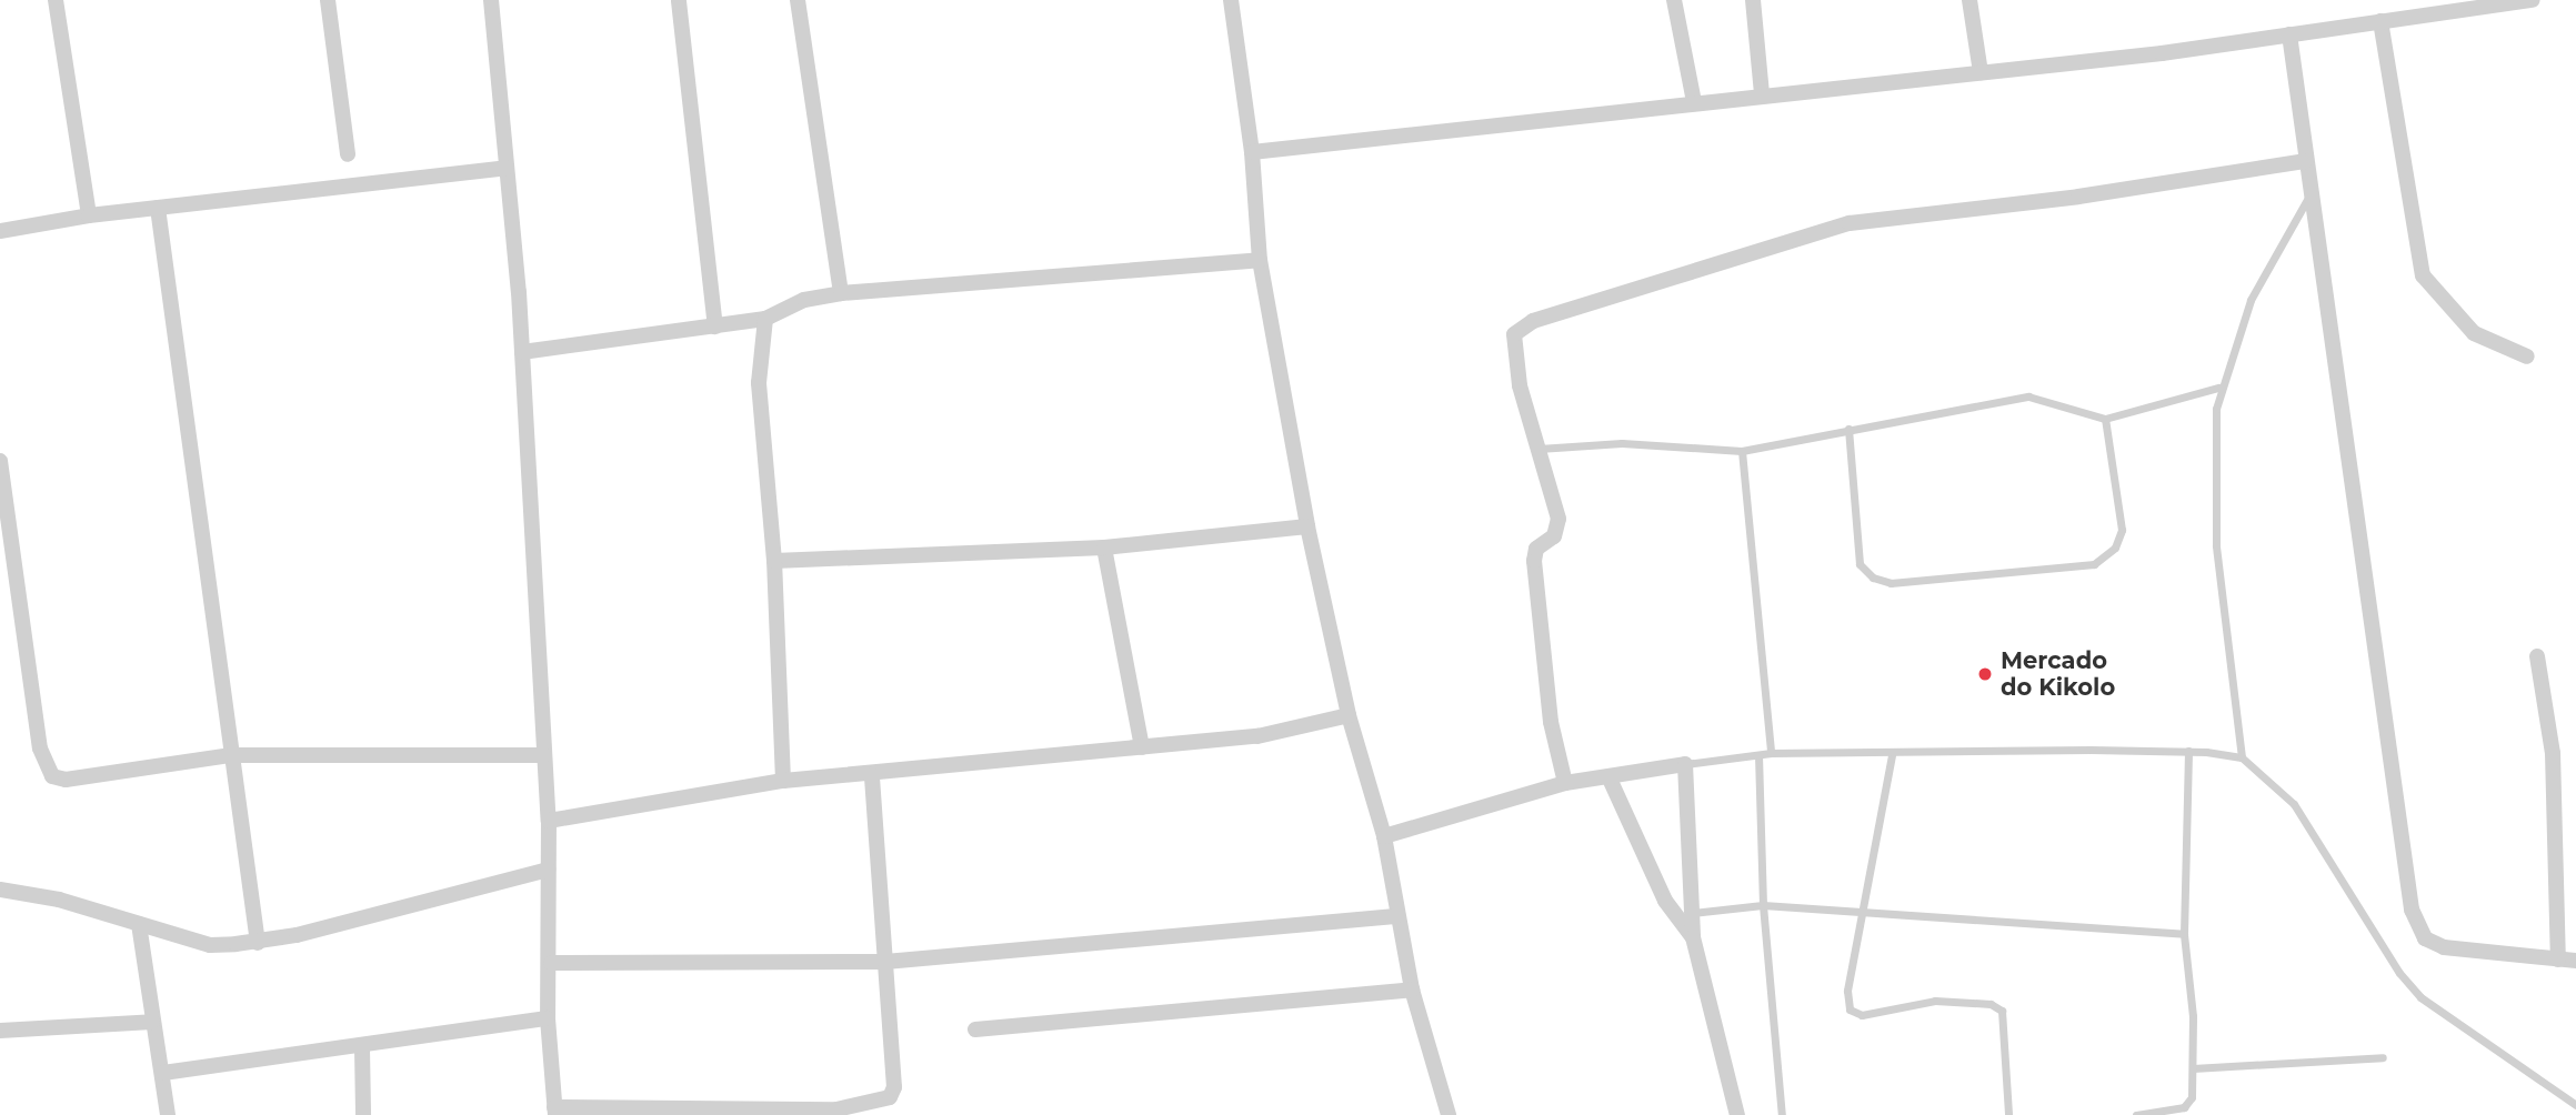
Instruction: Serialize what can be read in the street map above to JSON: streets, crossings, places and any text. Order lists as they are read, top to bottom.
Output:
{
  "places": ["Mercado do Kikolo"]
}
